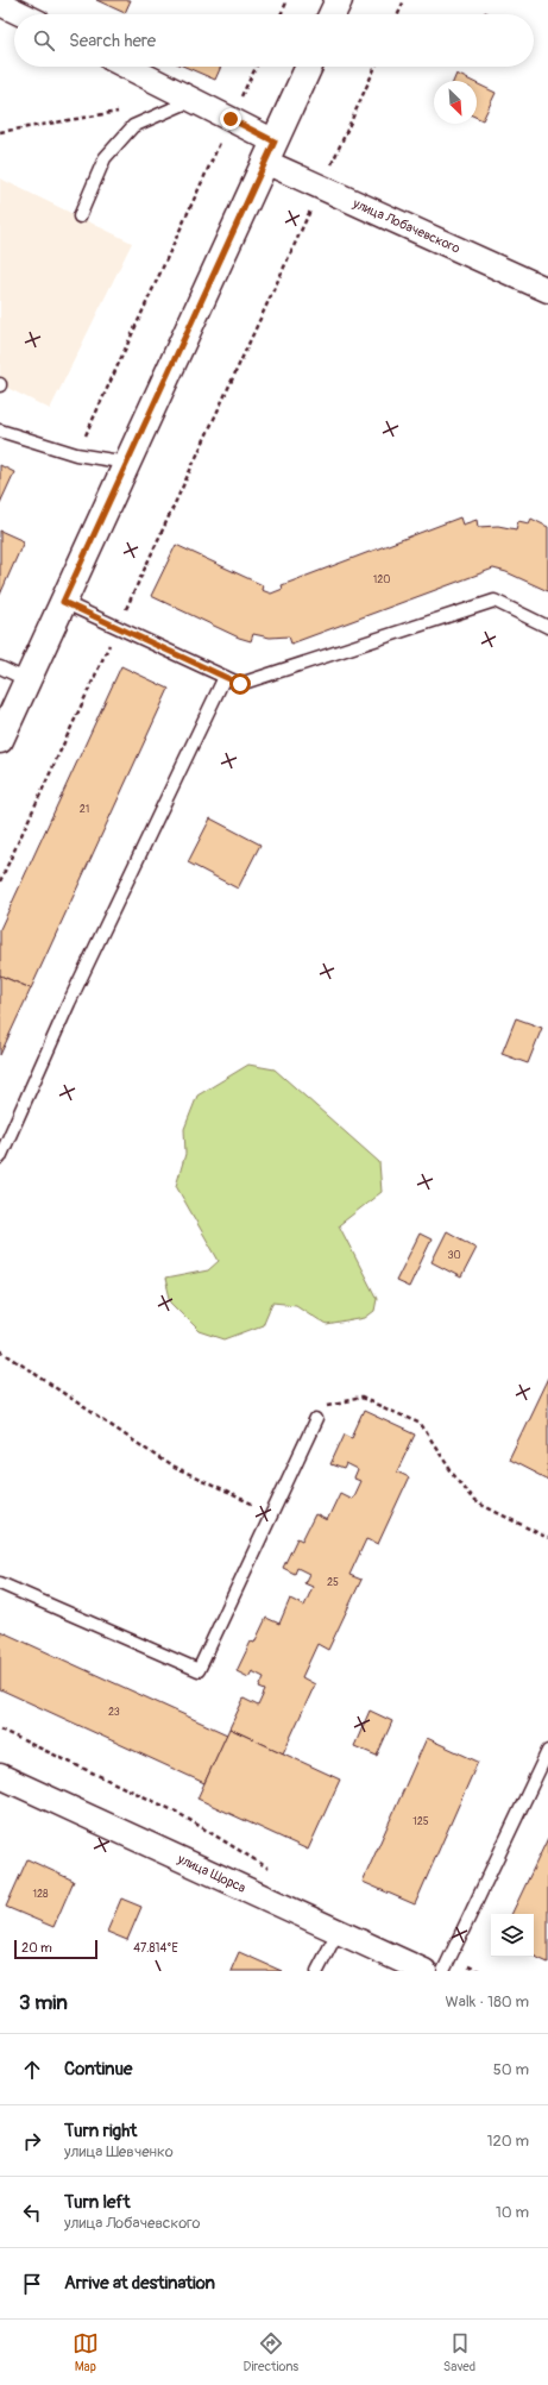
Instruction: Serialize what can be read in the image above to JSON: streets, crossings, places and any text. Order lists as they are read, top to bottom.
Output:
{
  "streets": {
    "street": ["улица Лобачевского", "улица Щорса"]
  },
  "house_numbers": [
    "120",
    "21",
    "30",
    "25",
    "23",
    "125",
    "128"
  ],
  "scale_bar": "20 m",
  "north": "bottom right",
  "page": {
    "search": "Search here",
    "scale": "20 m",
    "heading": ["3 min", "Walk · 180 m"],
    "list": [
      ["Continue", "50 m"],
      ["Turn right", "улица Шевченко", "120 m"],
      ["Turn left", "улица Лобачевского", "10 m"],
      "Arrive at destination"
    ],
    "nav": ["Map", "Directions", "Saved"]
  },
  "coordinates": ["47.814°E"]
}
